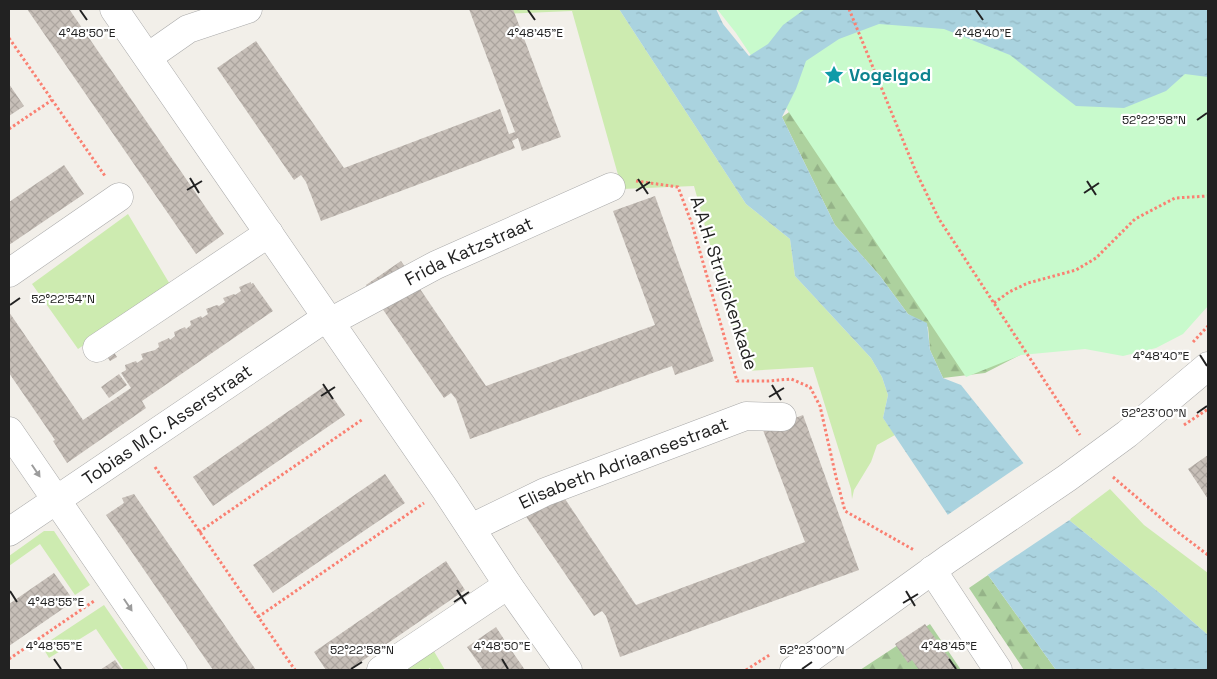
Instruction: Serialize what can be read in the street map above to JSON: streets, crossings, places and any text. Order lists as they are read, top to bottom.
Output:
{
  "streets": {
    "street": ["Frida Katzstraat", "Tobias M.C. Asserstraat", "Elisabeth Adriaansestraat"],
    "path": ["A.A.H. Struijckenkade"]
  },
  "crossings": [
    ["Frida Katzstraat", "Tobias M.C. Asserstraat"]
  ],
  "places": {
    "place": ["Vogelgod"]
  },
  "coordinates": [
    "4°48'50\"E",
    "4°48'45\"E",
    "4°48'40\"E",
    "52°22'58\"N",
    "52°22'54\"N",
    "52°23'00\"N",
    "4°48'55\"E"
  ]
}
